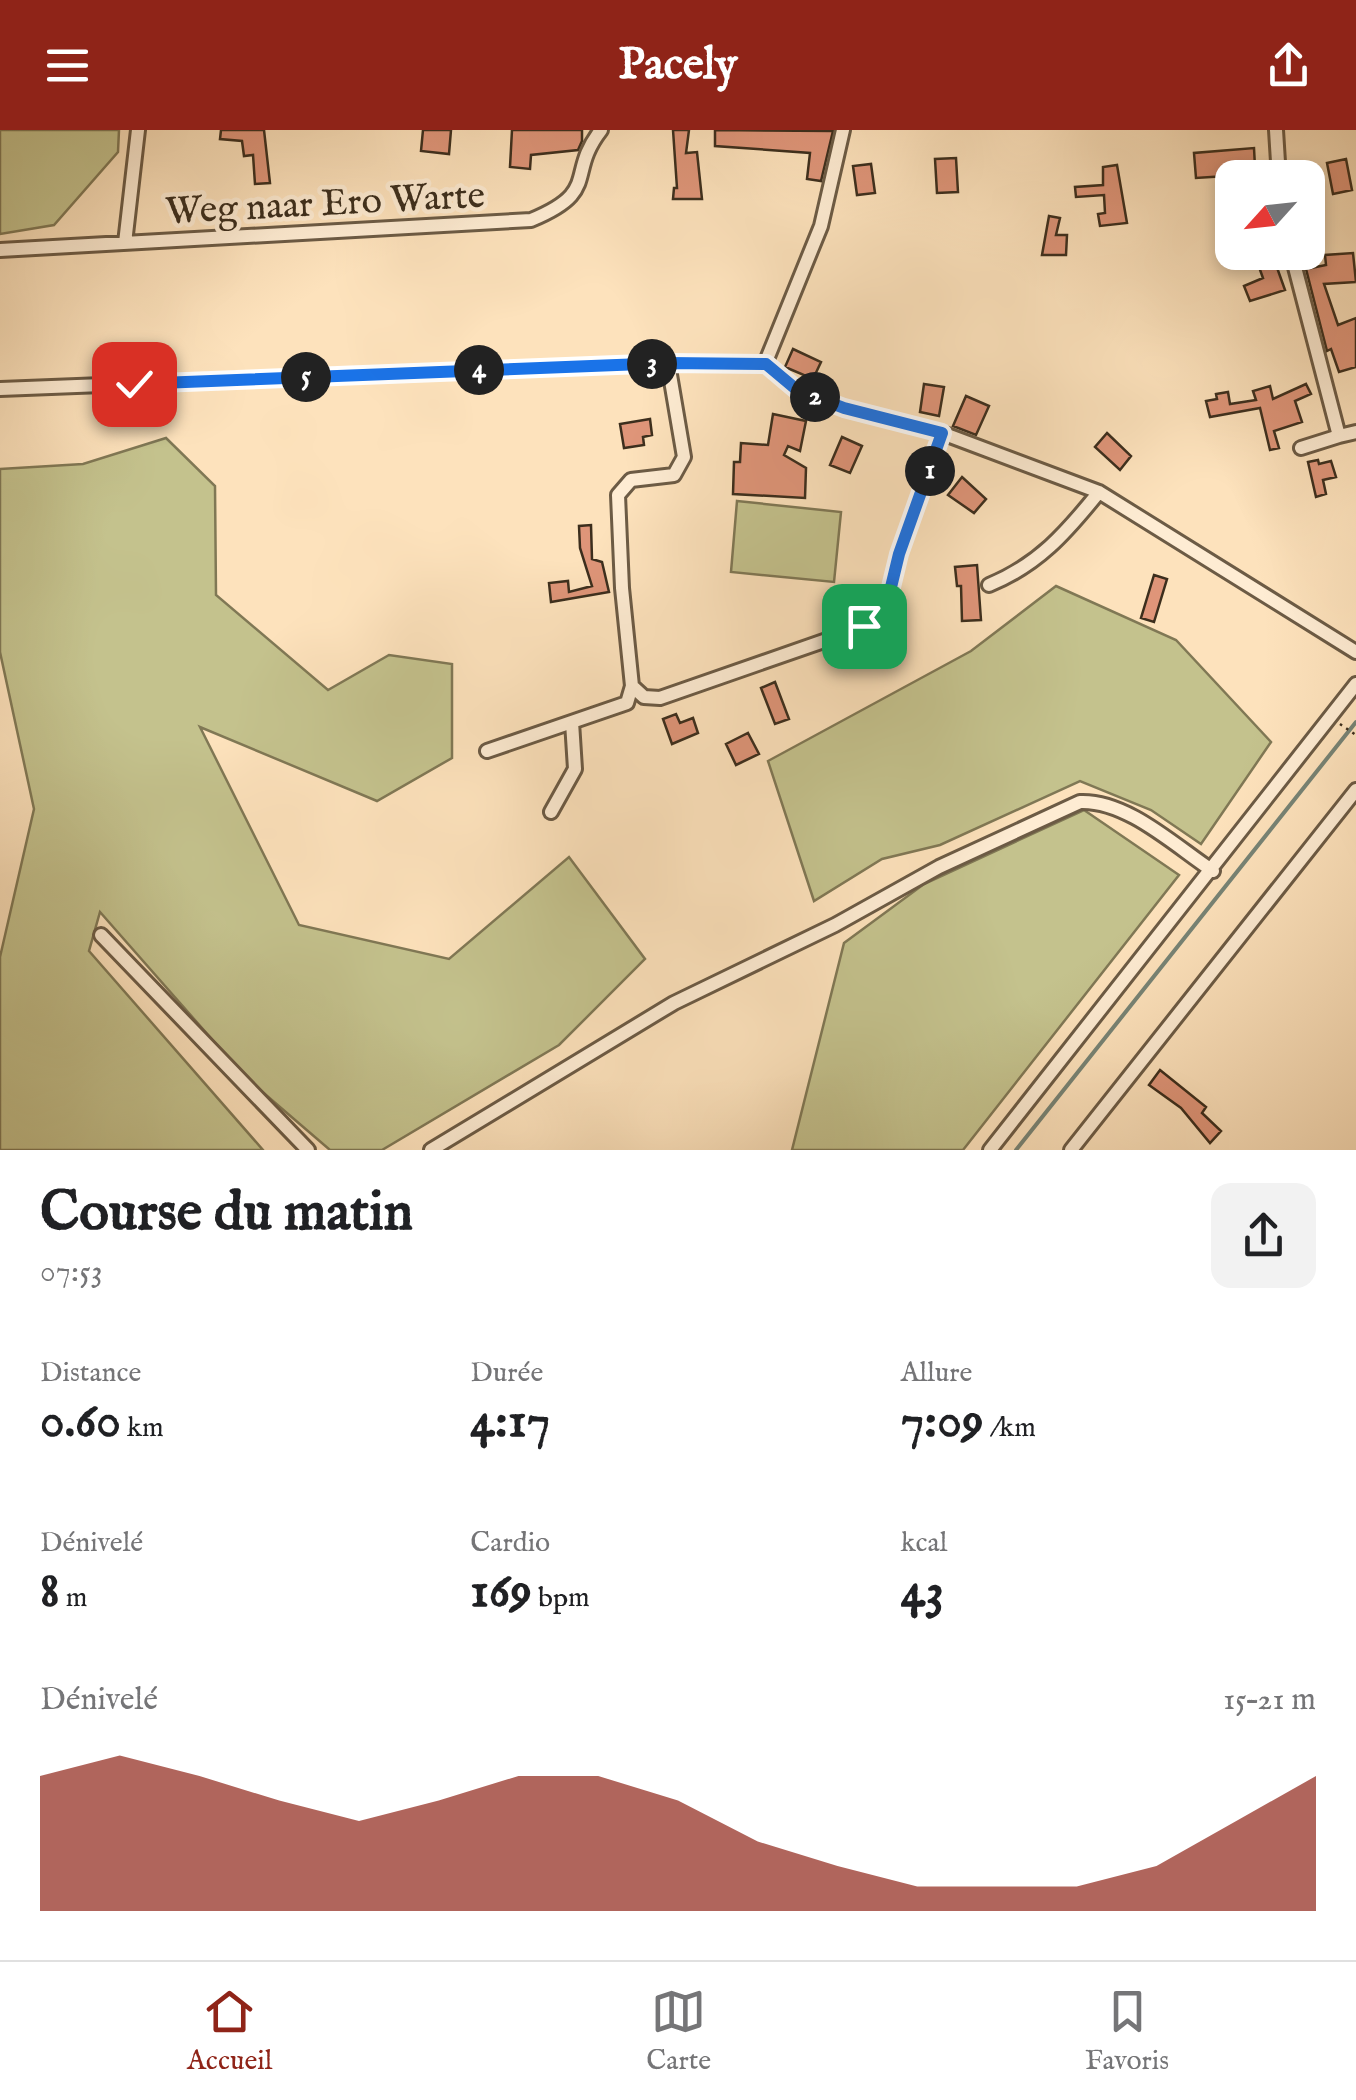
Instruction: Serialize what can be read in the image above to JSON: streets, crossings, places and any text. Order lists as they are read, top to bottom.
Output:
{
  "streets": {
    "street": ["Weg naar Ero Warte"]
  },
  "north": "bottom left",
  "page": {
    "header": "Pacely",
    "pins": [
      "3",
      "4",
      "5",
      "2",
      "1"
    ],
    "heading": ["Course du matin", "07:53"],
    "stats": [
      ["Distance", "0.60 km"],
      ["Durée", "4:17"],
      ["Allure", "7:09 /km"],
      ["Dénivelé", "8 m"],
      ["Cardio", "169 bpm"],
      ["kcal", "43"]
    ],
    "chart": ["Dénivelé", "15–21 m"],
    "tabs": ["Accueil", "Carte", "Favoris"]
  }
}
